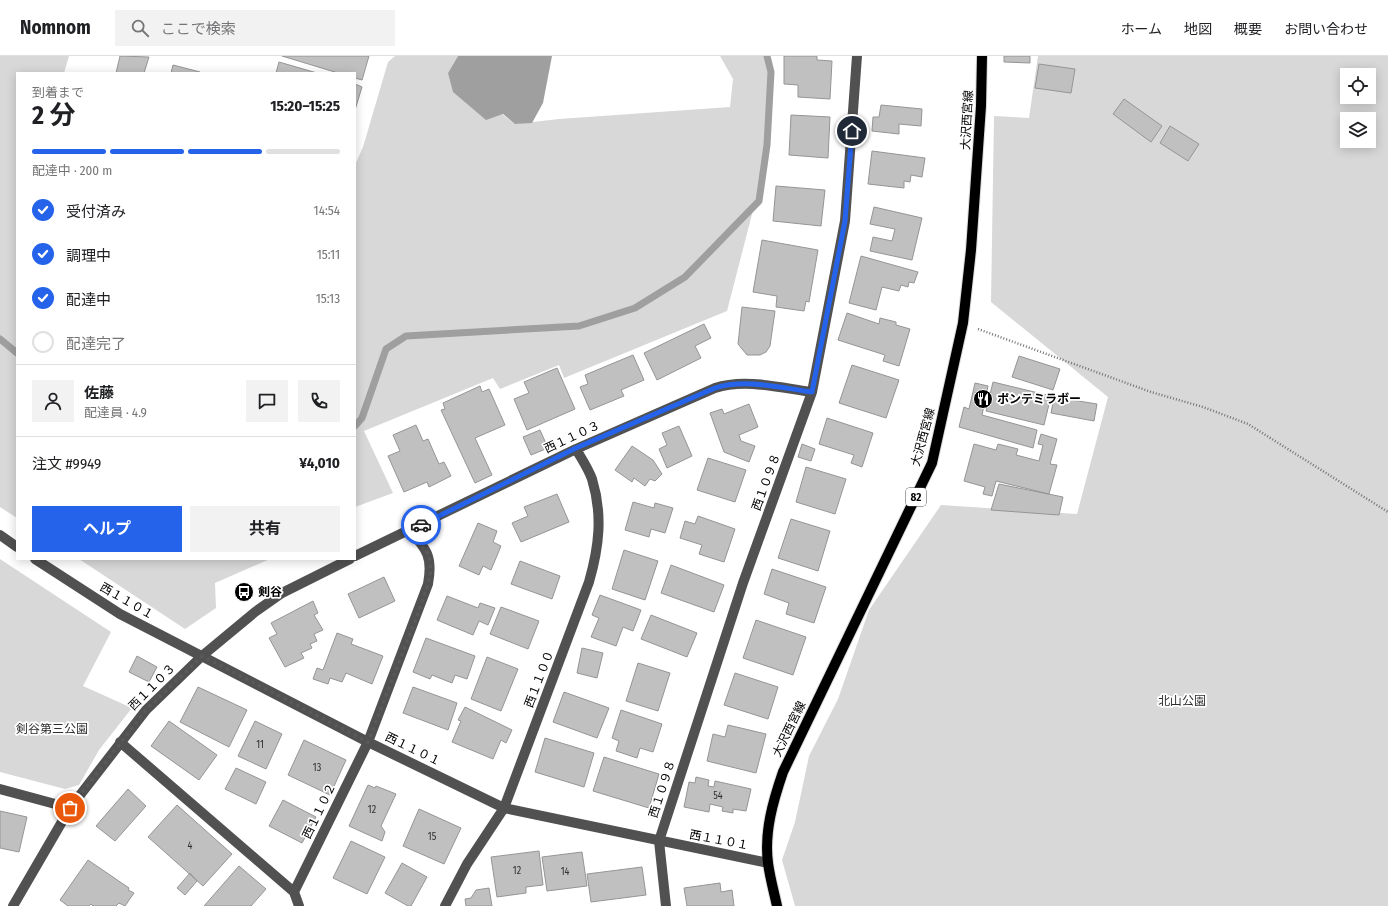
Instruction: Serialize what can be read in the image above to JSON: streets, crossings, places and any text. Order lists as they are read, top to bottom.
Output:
{
  "streets": {
    "main road": ["大沢西宮線", "82"],
    "street": [
      "西１１０３",
      "西１０９８",
      "西１１０１",
      "西１１００",
      "西１１０２"
    ]
  },
  "crossings": [
    ["大沢西宮線", "西１１０１"],
    ["西１１０３", "西１０９８"],
    ["西１１０３", "西１１０１"],
    ["西１１０３", "西１１００"],
    ["西１１０３", "西１１０２"],
    ["西１０９８", "西１１０１"],
    ["西１１０１", "西１１００"],
    ["西１１０１", "西１１０２"]
  ],
  "parks": ["北山公園", "剣谷第三公園"],
  "places": {
    "restaurant": ["ポンテミラボー"],
    "bus stop": ["剣谷"]
  },
  "house_numbers": [
    "11",
    "13",
    "54",
    "12",
    "15",
    "4",
    "12",
    "14"
  ],
  "page": {
    "header": "Nomnom",
    "search": "ここで検索",
    "nav": [
      "ホーム",
      "地図",
      "概要",
      "お問い合わせ"
    ],
    "heading": ["2 分", "到着まで", "15:20–15:25"],
    "panel": [
      "佐藤",
      "配達員 · 4.9",
      "注文 #9949",
      "¥4,010"
    ],
    "bar": "配達中 · 200 m",
    "list": [
      ["受付済み", "14:54"],
      ["調理中", "15:11"],
      ["配達中", "15:13"],
      "配達完了"
    ],
    "buttons": ["ヘルプ", "共有"]
  }
}
